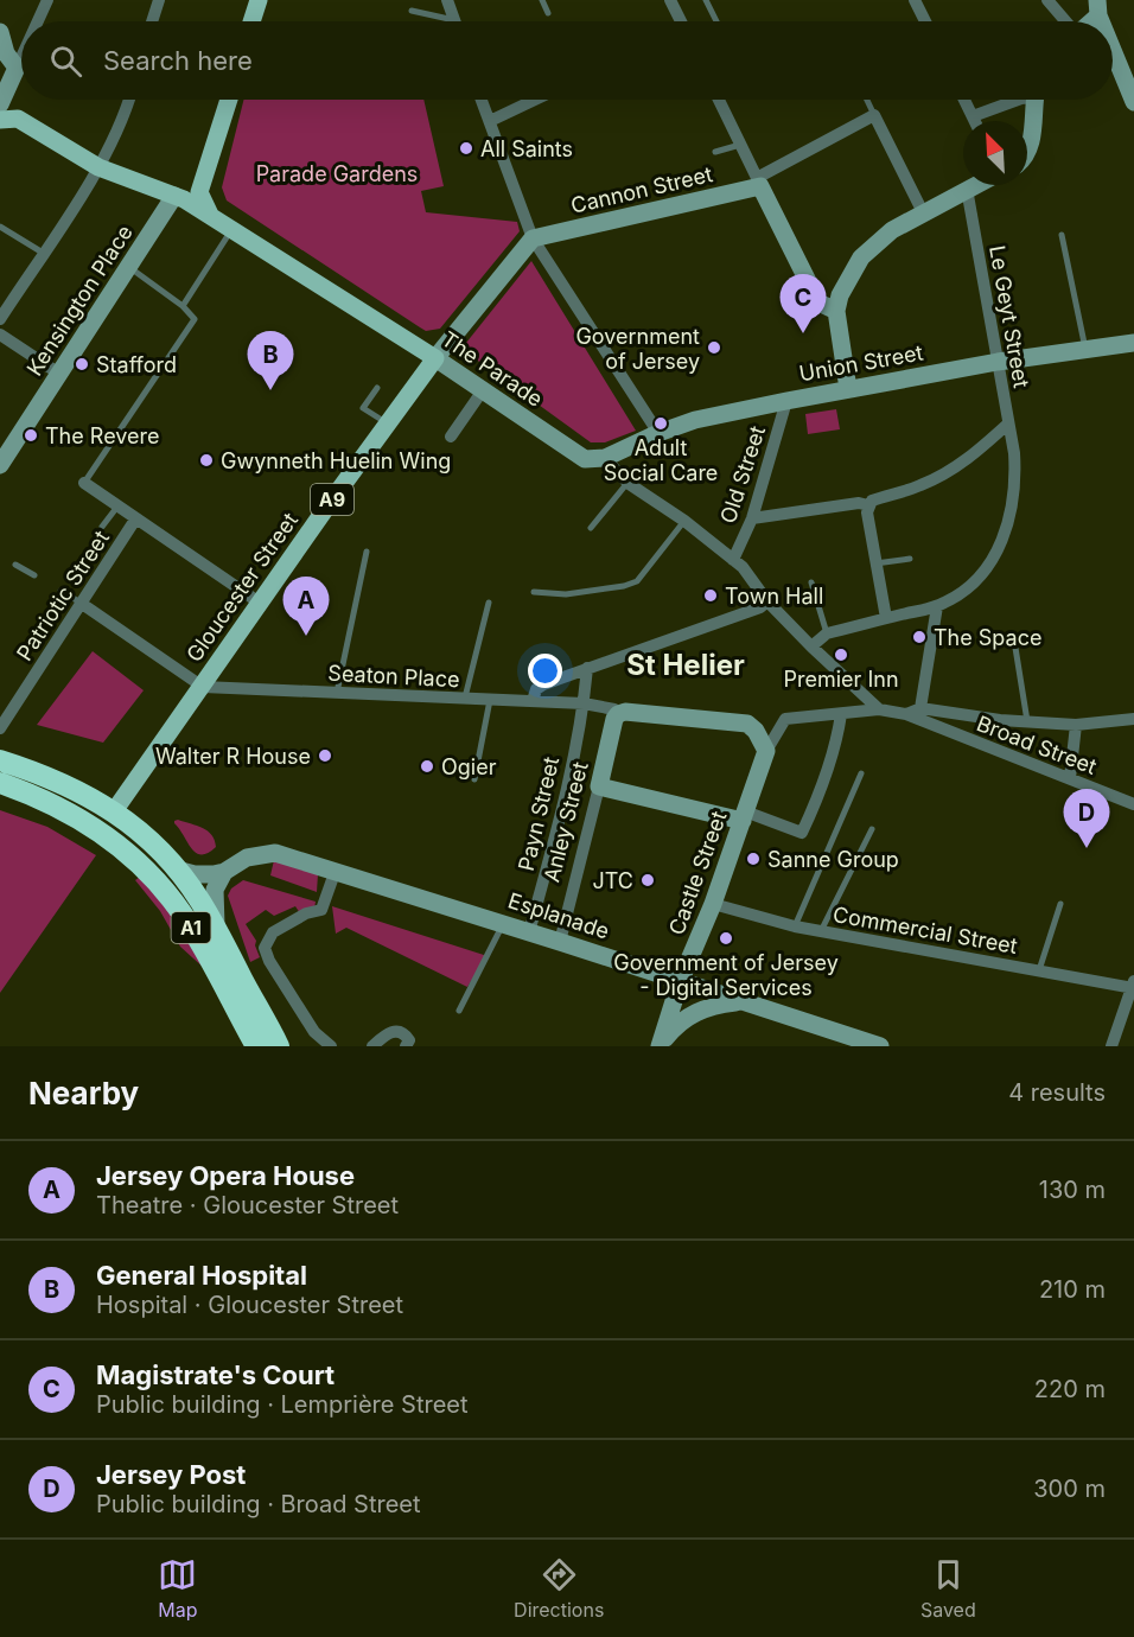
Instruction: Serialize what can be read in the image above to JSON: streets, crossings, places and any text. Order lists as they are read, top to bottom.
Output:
{
  "streets": {
    "highway": ["A9", "Gloucester Street", "A1"],
    "main road": [
      "Cannon Street",
      "Kensington Place",
      "Union Street",
      "The Parade",
      "Anley Street",
      "Castle Street",
      "Esplanade"
    ],
    "street": [
      "Le Geyt Street",
      "Old Street",
      "Patriotic Street",
      "Seaton Place",
      "Broad Street",
      "Payn Street",
      "Commercial Street"
    ]
  },
  "crossings": [
    ["Cannon Street", "Gloucester Street"],
    ["Kensington Place", "The Parade"],
    ["Le Geyt Street", "Union Street"],
    ["Union Street", "The Parade"],
    ["Union Street", "Old Street"],
    ["The Parade", "Gloucester Street"],
    ["Gloucester Street", "Seaton Place"],
    ["Gloucester Street", "A1"],
    ["Seaton Place", "Payn Street"],
    ["Seaton Place", "Anley Street"],
    ["Broad Street", "Castle Street"],
    ["Payn Street", "Esplanade"],
    ["Anley Street", "Esplanade"],
    ["Castle Street", "Esplanade"],
    ["Castle Street", "Commercial Street"],
    ["Esplanade", "A1"]
  ],
  "districts": ["St Helier"],
  "parks": ["Parade Gardens"],
  "places": [
    "All Saints",
    "Government of Jersey",
    "Stafford",
    "Adult Social Care",
    "The Revere",
    "Gwynneth Huelin Wing",
    "Town Hall",
    "The Space",
    "Premier Inn",
    "Walter R House",
    "Ogier",
    "Sanne Group",
    "JTC",
    "Government of Jersey - Digital Services"
  ],
  "north": "top left",
  "page": {
    "search": "Search here",
    "pins": [
      "C",
      "B",
      "A",
      "D"
    ],
    "heading": ["Nearby", "4 results"],
    "list": [
      {
        "mark": "A",
        "name": "Jersey Opera House",
        "note": "Theatre · Gloucester Street",
        "value": "130 m"
      },
      {
        "mark": "B",
        "name": "General Hospital",
        "note": "Hospital · Gloucester Street",
        "value": "210 m"
      },
      {
        "mark": "C",
        "name": "Magistrate's Court",
        "note": "Public building · Lemprière Street",
        "value": "220 m"
      },
      {
        "mark": "D",
        "name": "Jersey Post",
        "note": "Public building · Broad Street",
        "value": "300 m"
      }
    ],
    "nav": ["Map", "Directions", "Saved"]
  }
}
